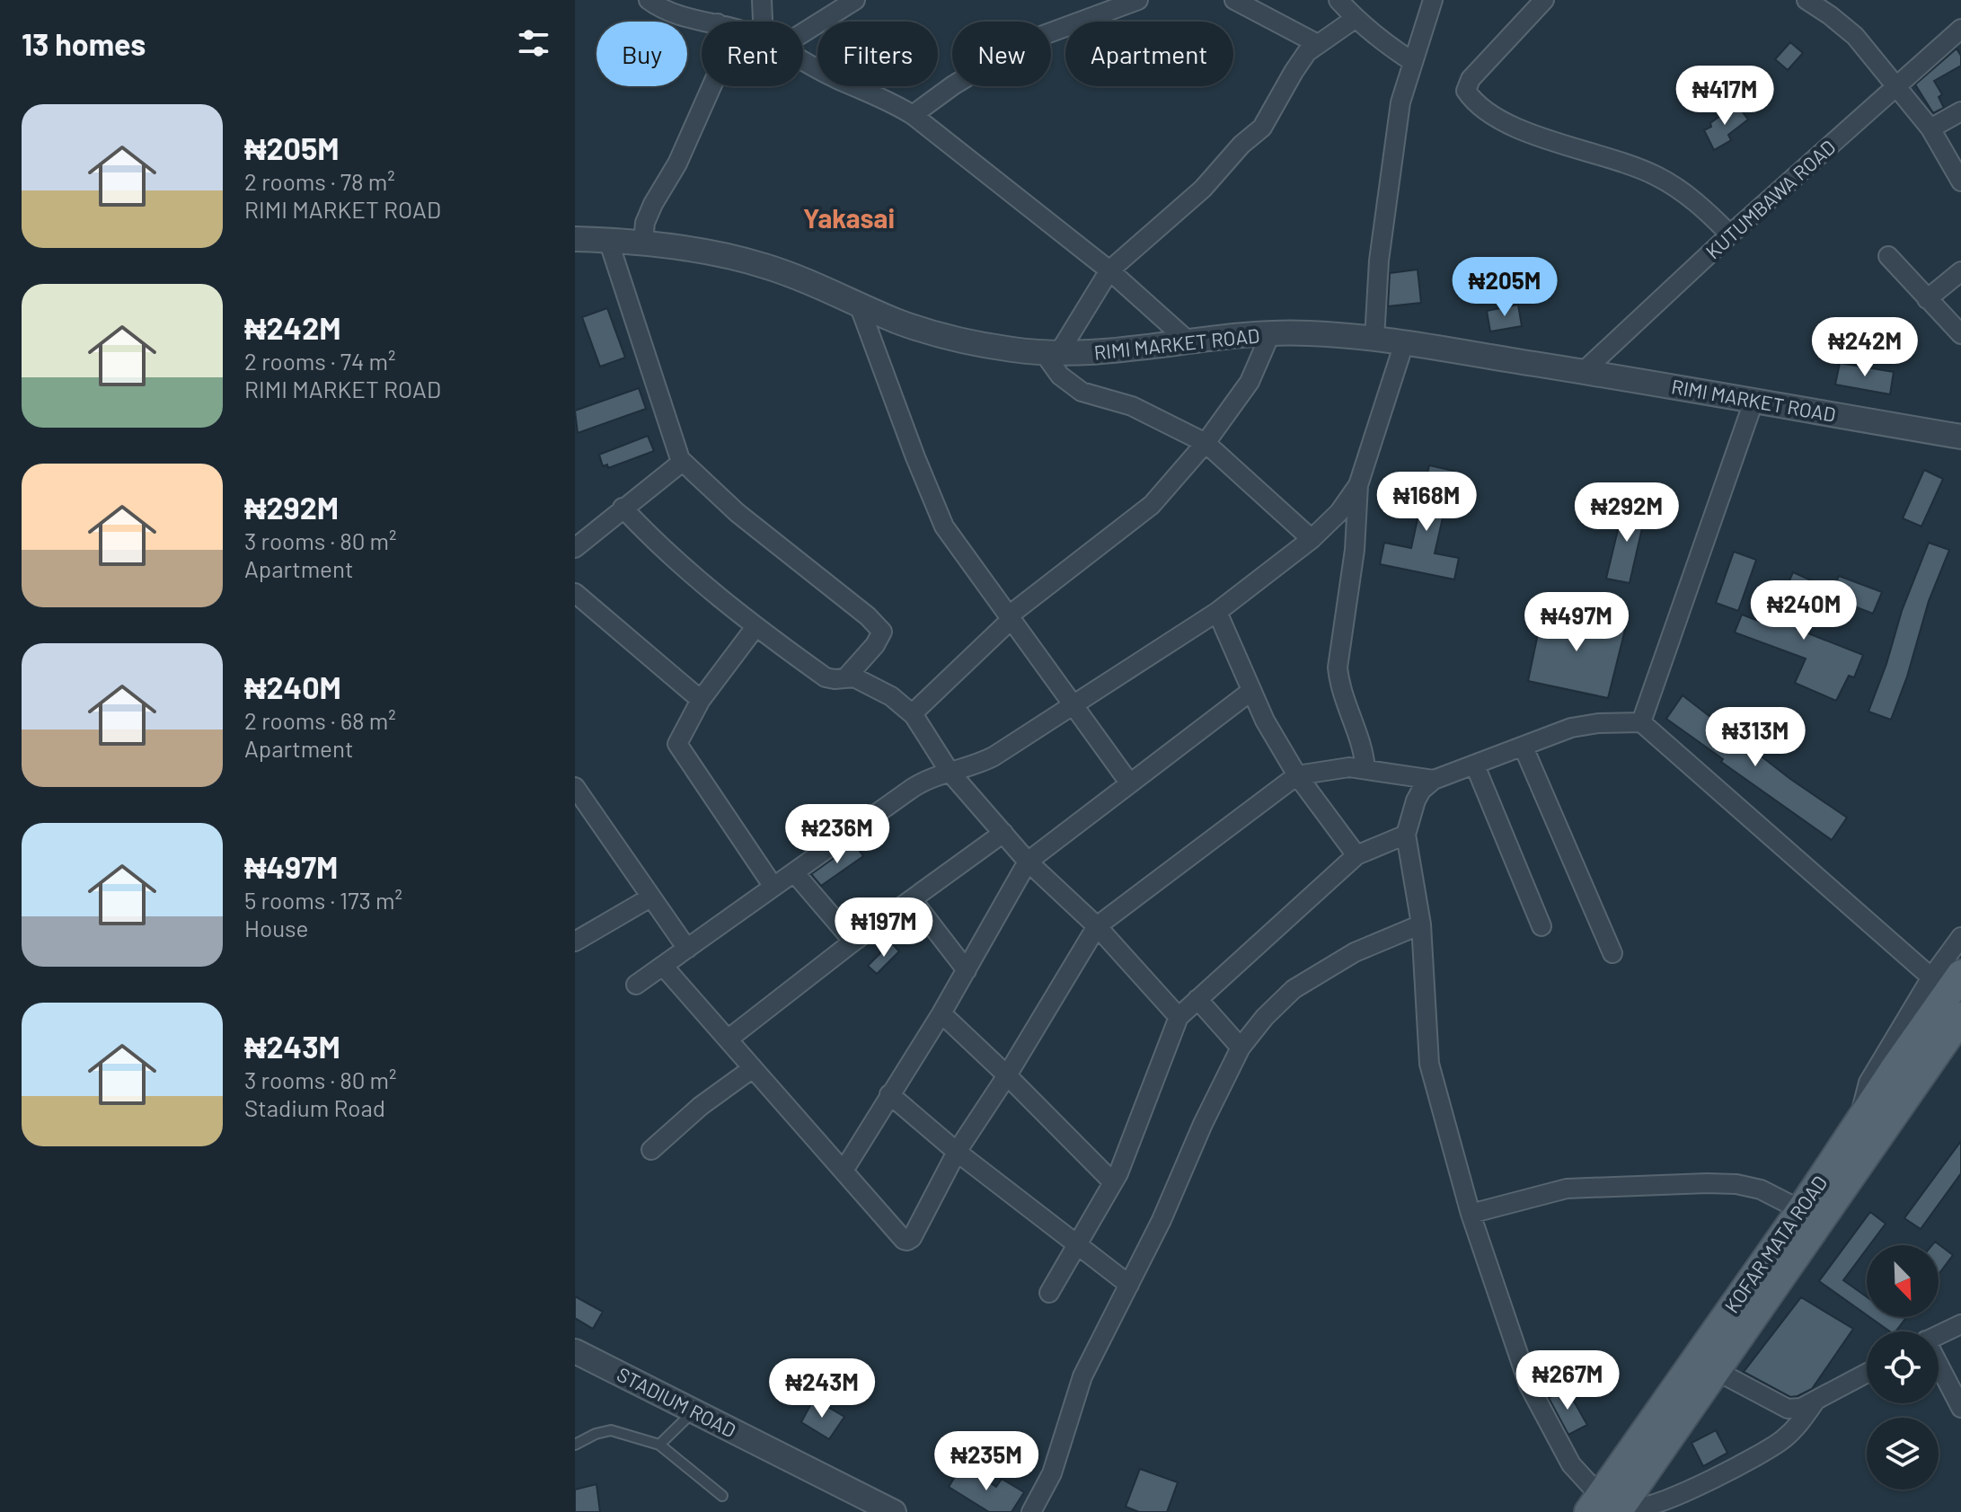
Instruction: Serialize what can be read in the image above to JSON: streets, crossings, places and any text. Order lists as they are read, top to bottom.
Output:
{
  "streets": {
    "main road": ["KOFAR MATA ROAD"],
    "street": ["KUTUMBAWA ROAD", "RIMI MARKET ROAD", "STADIUM ROAD"]
  },
  "crossings": [
    ["KUTUMBAWA ROAD", "RIMI MARKET ROAD"]
  ],
  "districts": ["Yakasai"],
  "north": "bottom right",
  "page": {
    "heading": "13 homes",
    "chip": [
      "Buy",
      "Rent",
      "Filters",
      "New",
      "Apartment"
    ],
    "price": [
      "₦417M",
      "₦205M",
      "₦242M",
      "₦168M",
      "₦292M",
      "₦240M",
      "₦497M",
      "₦313M",
      "₦236M",
      "₦197M",
      "₦267M",
      "₦243M",
      "₦235M"
    ],
    "list": [
      {
        "name": "₦205M",
        "note": "2 rooms · 78 m² · RIMI MARKET ROAD"
      },
      {
        "name": "₦242M",
        "note": "2 rooms · 74 m² · RIMI MARKET ROAD"
      },
      {
        "name": "₦292M",
        "note": "3 rooms · 80 m² · Apartment"
      },
      {
        "name": "₦240M",
        "note": "2 rooms · 68 m² · Apartment"
      },
      {
        "name": "₦497M",
        "note": "5 rooms · 173 m² · House"
      },
      {
        "name": "₦243M",
        "note": "3 rooms · 80 m² · Stadium Road"
      }
    ]
  }
}
